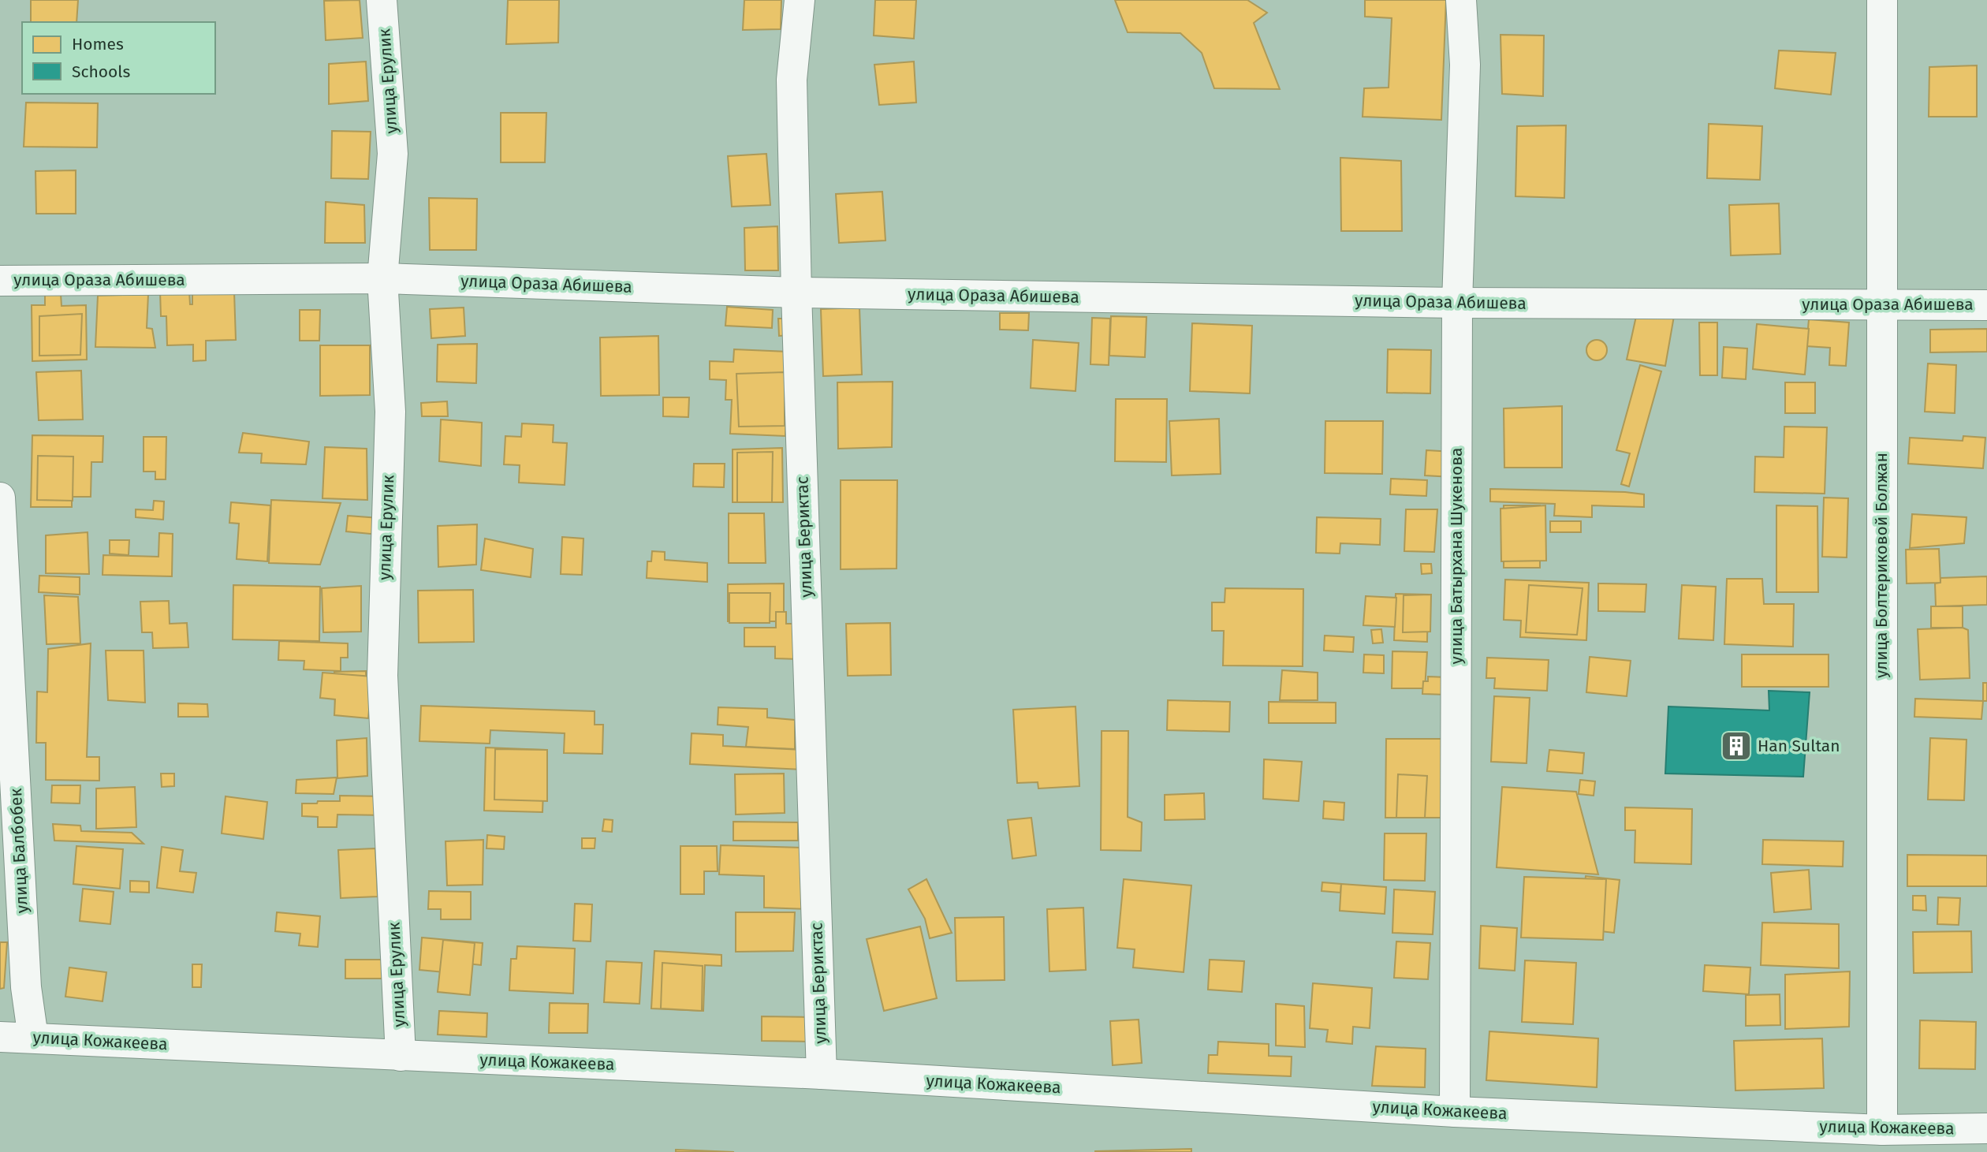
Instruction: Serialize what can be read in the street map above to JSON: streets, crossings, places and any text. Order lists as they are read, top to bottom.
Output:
{
  "streets": {
    "street": [
      "улица Ерулик",
      "улица Ораза Абишева",
      "улица Бериктас",
      "улица Батырхана Шукенова",
      "улица Болтериковой Болжан",
      "улица Балбобек",
      "улица Кожакеева"
    ]
  },
  "crossings": [
    ["улица Ерулик", "улица Ораза Абишева"],
    ["улица Ерулик", "улица Кожакеева"],
    ["улица Ораза Абишева", "улица Бериктас"],
    ["улица Ораза Абишева", "улица Батырхана Шукенова"],
    ["улица Ораза Абишева", "улица Болтериковой Болжан"],
    ["улица Бериктас", "улица Кожакеева"],
    ["улица Батырхана Шукенова", "улица Кожакеева"],
    ["улица Болтериковой Болжан", "улица Кожакеева"],
    ["улица Балбобек", "улица Кожакеева"]
  ],
  "places": {
    "building": ["Han Sultan"]
  },
  "legend": ["Homes", "Schools"]
}
